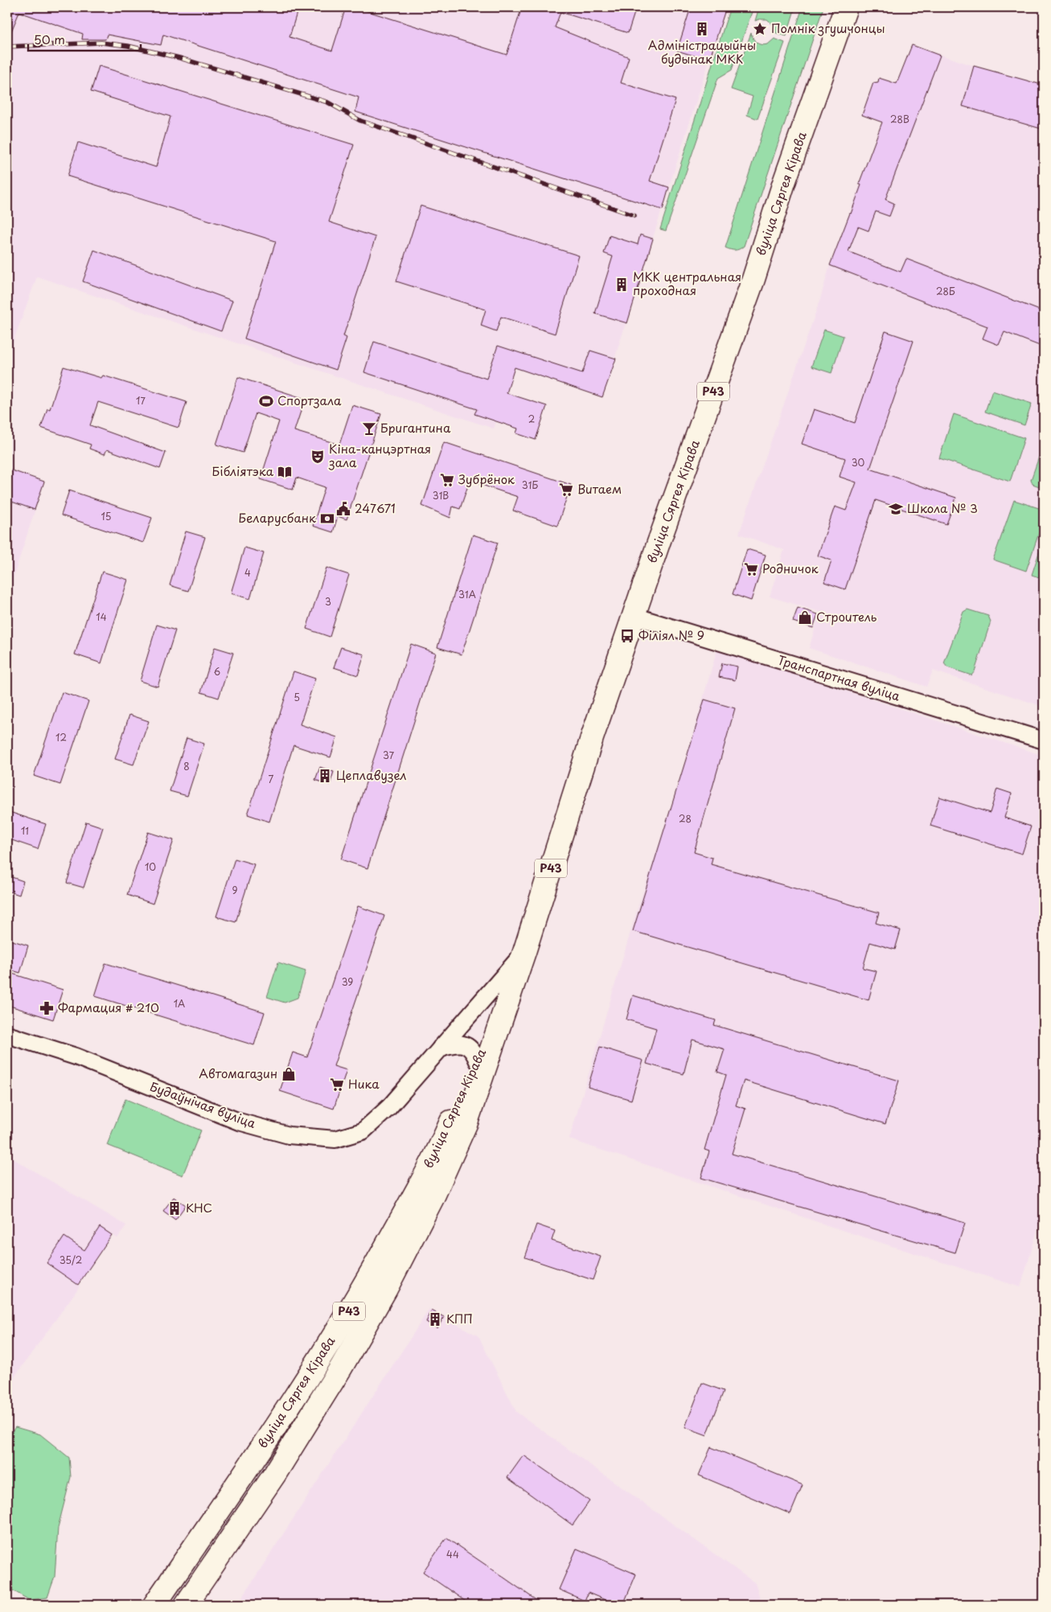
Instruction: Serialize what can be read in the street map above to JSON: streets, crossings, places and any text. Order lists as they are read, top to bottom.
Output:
{
  "streets": {
    "main road": ["вуліца Сяргея Кірава", "Р43"],
    "street": ["Транспартная вуліца", "Будаўнічая вуліца"]
  },
  "crossings": [
    ["вуліца Сяргея Кірава", "Транспартная вуліца"],
    ["вуліца Сяргея Кірава", "Будаўнічая вуліца"]
  ],
  "places": {
    "building": [
      "Адміністрацыйны будынак МКК",
      "МКК центральная проходная",
      "Цеплавузел",
      "КНС",
      "КПП"
    ],
    "place": ["Помнік згушчонцы"],
    "sports": ["Спортзала"],
    "bar": ["Бригантина"],
    "theatre": ["Кіна-канцэртная зала"],
    "library": ["Бібліятэка"],
    "supermarket": [
      "Зубрёнок",
      "Витаем",
      "Родничок",
      "Ника"
    ],
    "public building": ["247671"],
    "school or university": ["Школа № 3"],
    "bank": ["Беларусбанк"],
    "shop": ["Строитель", "Автомагазин"],
    "bus stop": ["Філіял № 9"],
    "pharmacy": ["Фармация # 210"]
  },
  "house_numbers": [
    "28В",
    "28Б",
    "17",
    "2",
    "30",
    "31Б",
    "31В",
    "15",
    "4",
    "31А",
    "3",
    "14",
    "6",
    "5",
    "12",
    "37",
    "8",
    "7",
    "28",
    "11",
    "10",
    "9",
    "39",
    "1А",
    "35/2",
    "44"
  ],
  "scale_bar": "50 m"
}
